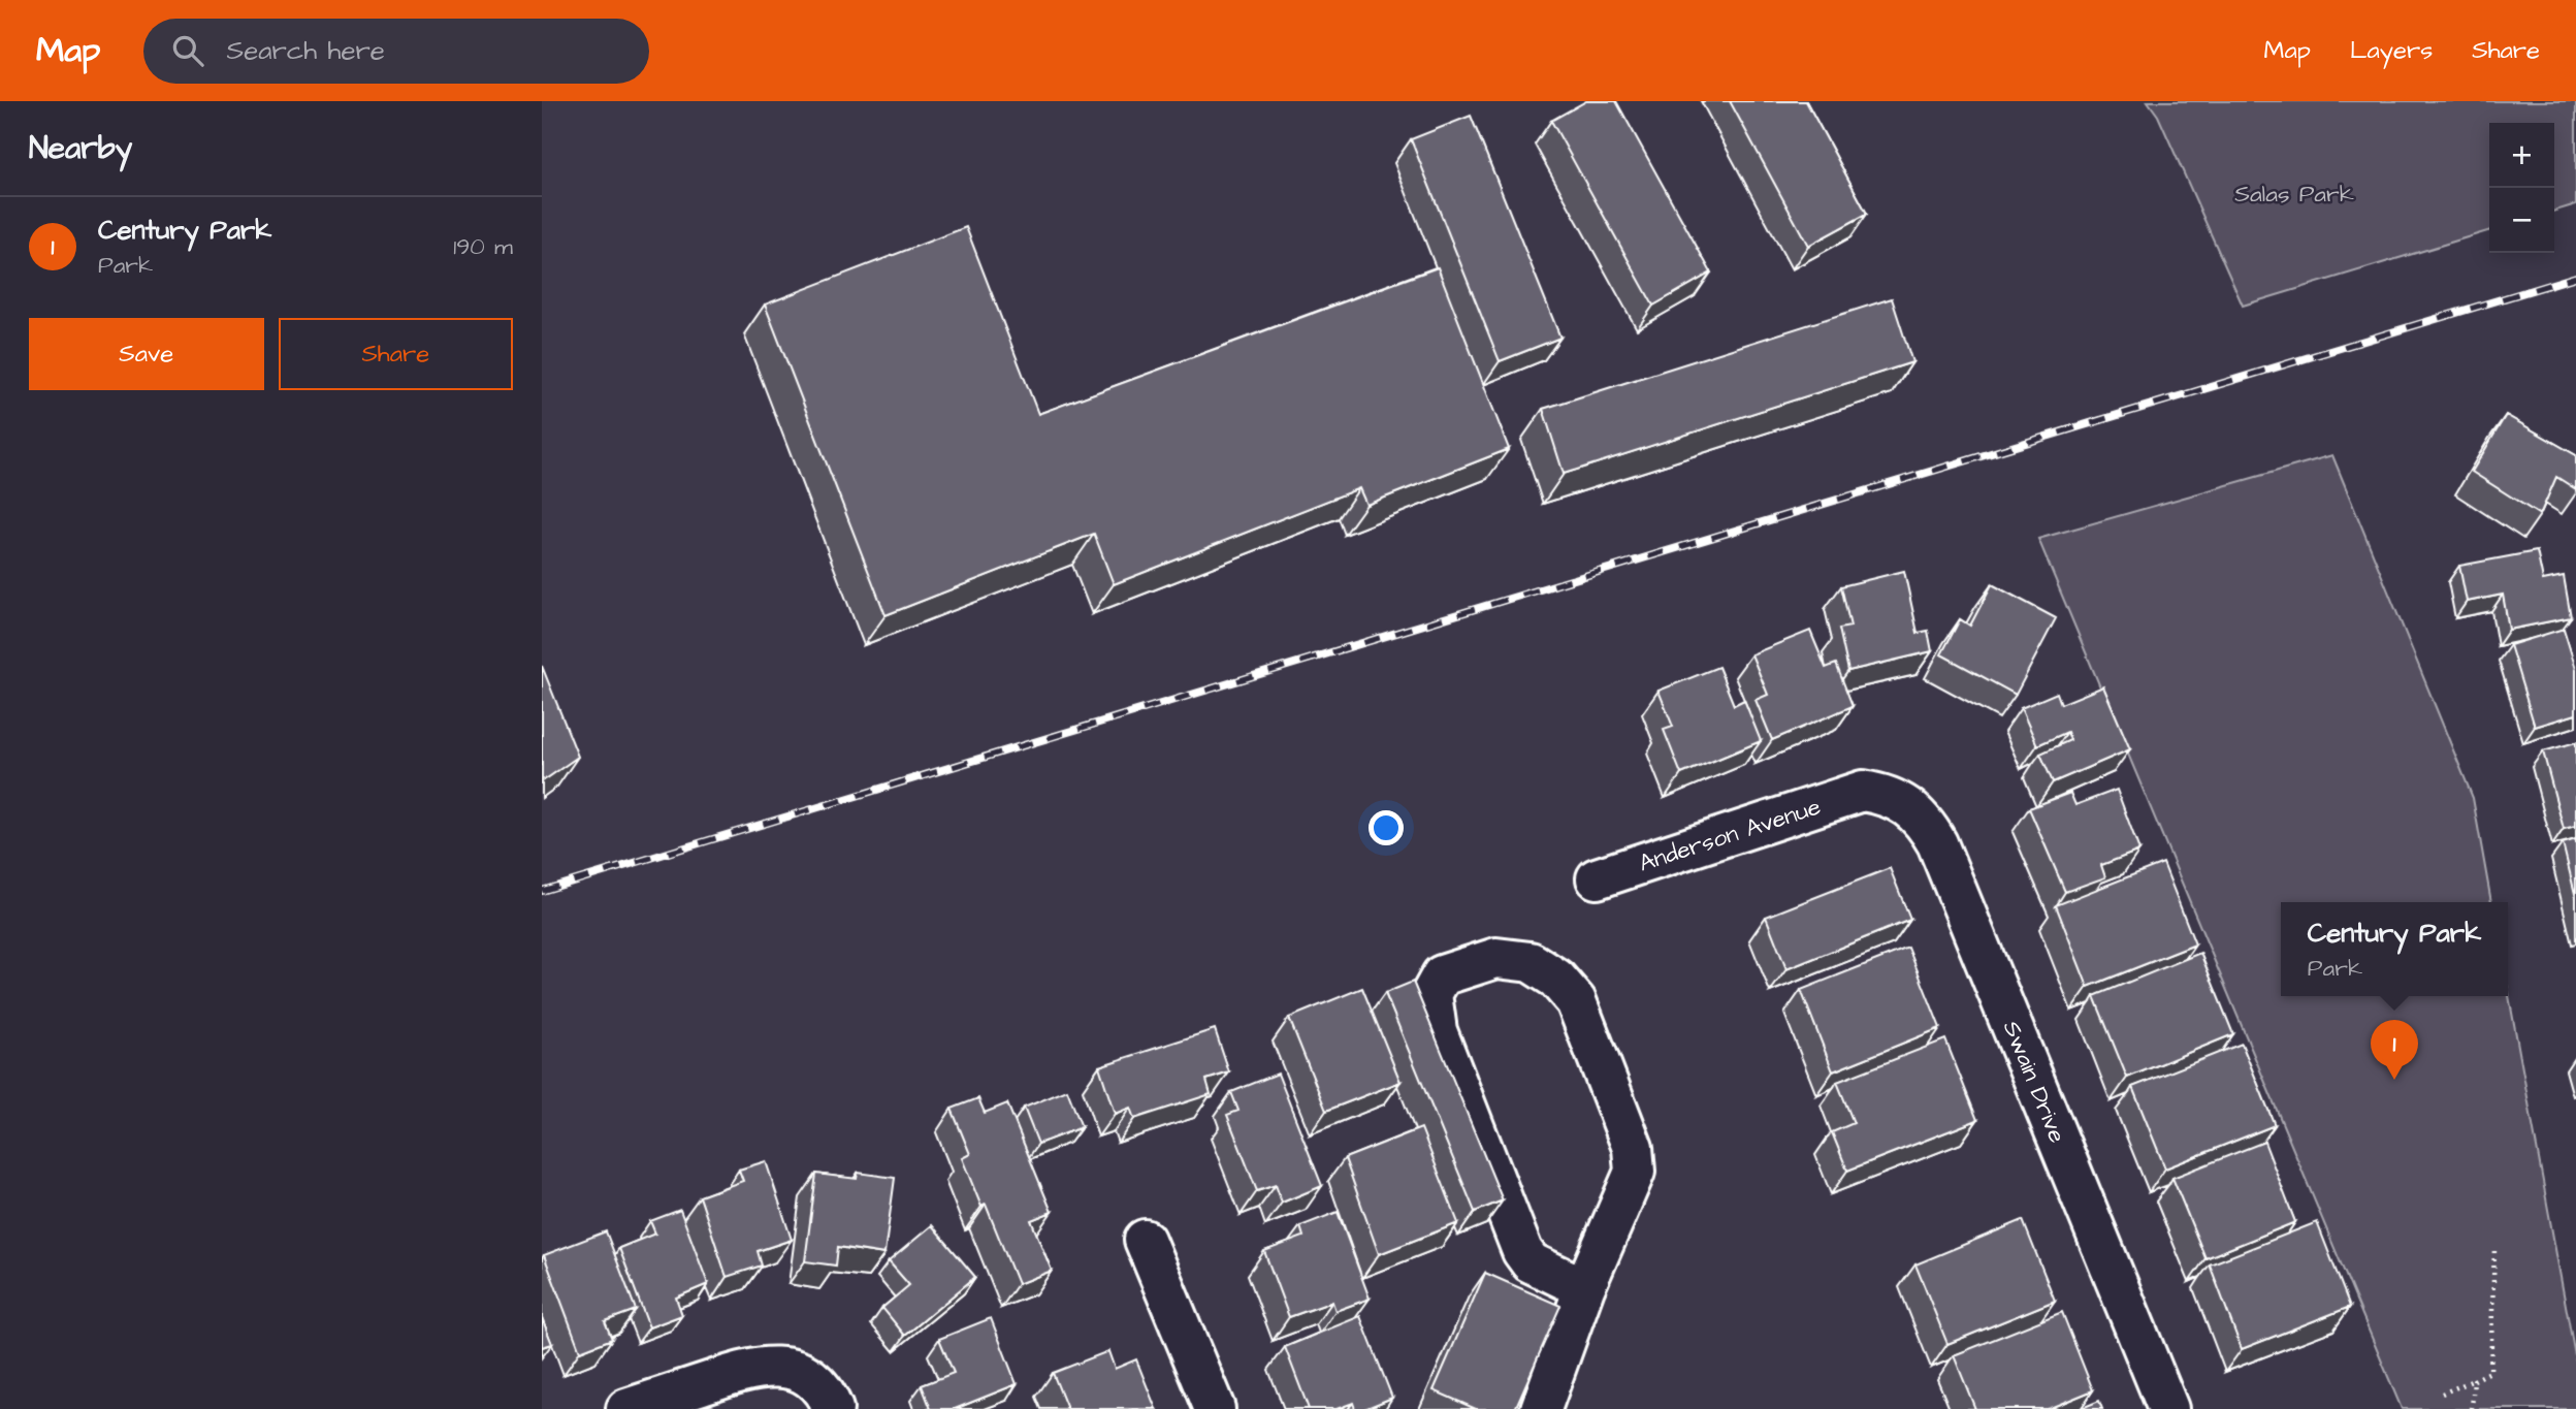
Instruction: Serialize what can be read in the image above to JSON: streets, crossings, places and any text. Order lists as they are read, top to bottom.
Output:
{
  "streets": {
    "street": ["Anderson Avenue", "Swain Drive"]
  },
  "crossings": [
    ["Anderson Avenue", "Swain Drive"]
  ],
  "parks": ["Salas Park"],
  "page": {
    "header": "Map",
    "search": "Search here",
    "nav": ["Map", "Layers", "Share"],
    "heading": "Nearby",
    "map_buttons": ["+", "−"],
    "list": [
      {
        "mark": "1",
        "name": "Century Park",
        "note": "Park",
        "value": "190 m"
      }
    ],
    "buttons": ["Save", "Share"],
    "popup": ["Century Park", "Park"],
    "pins": "1"
  }
}
